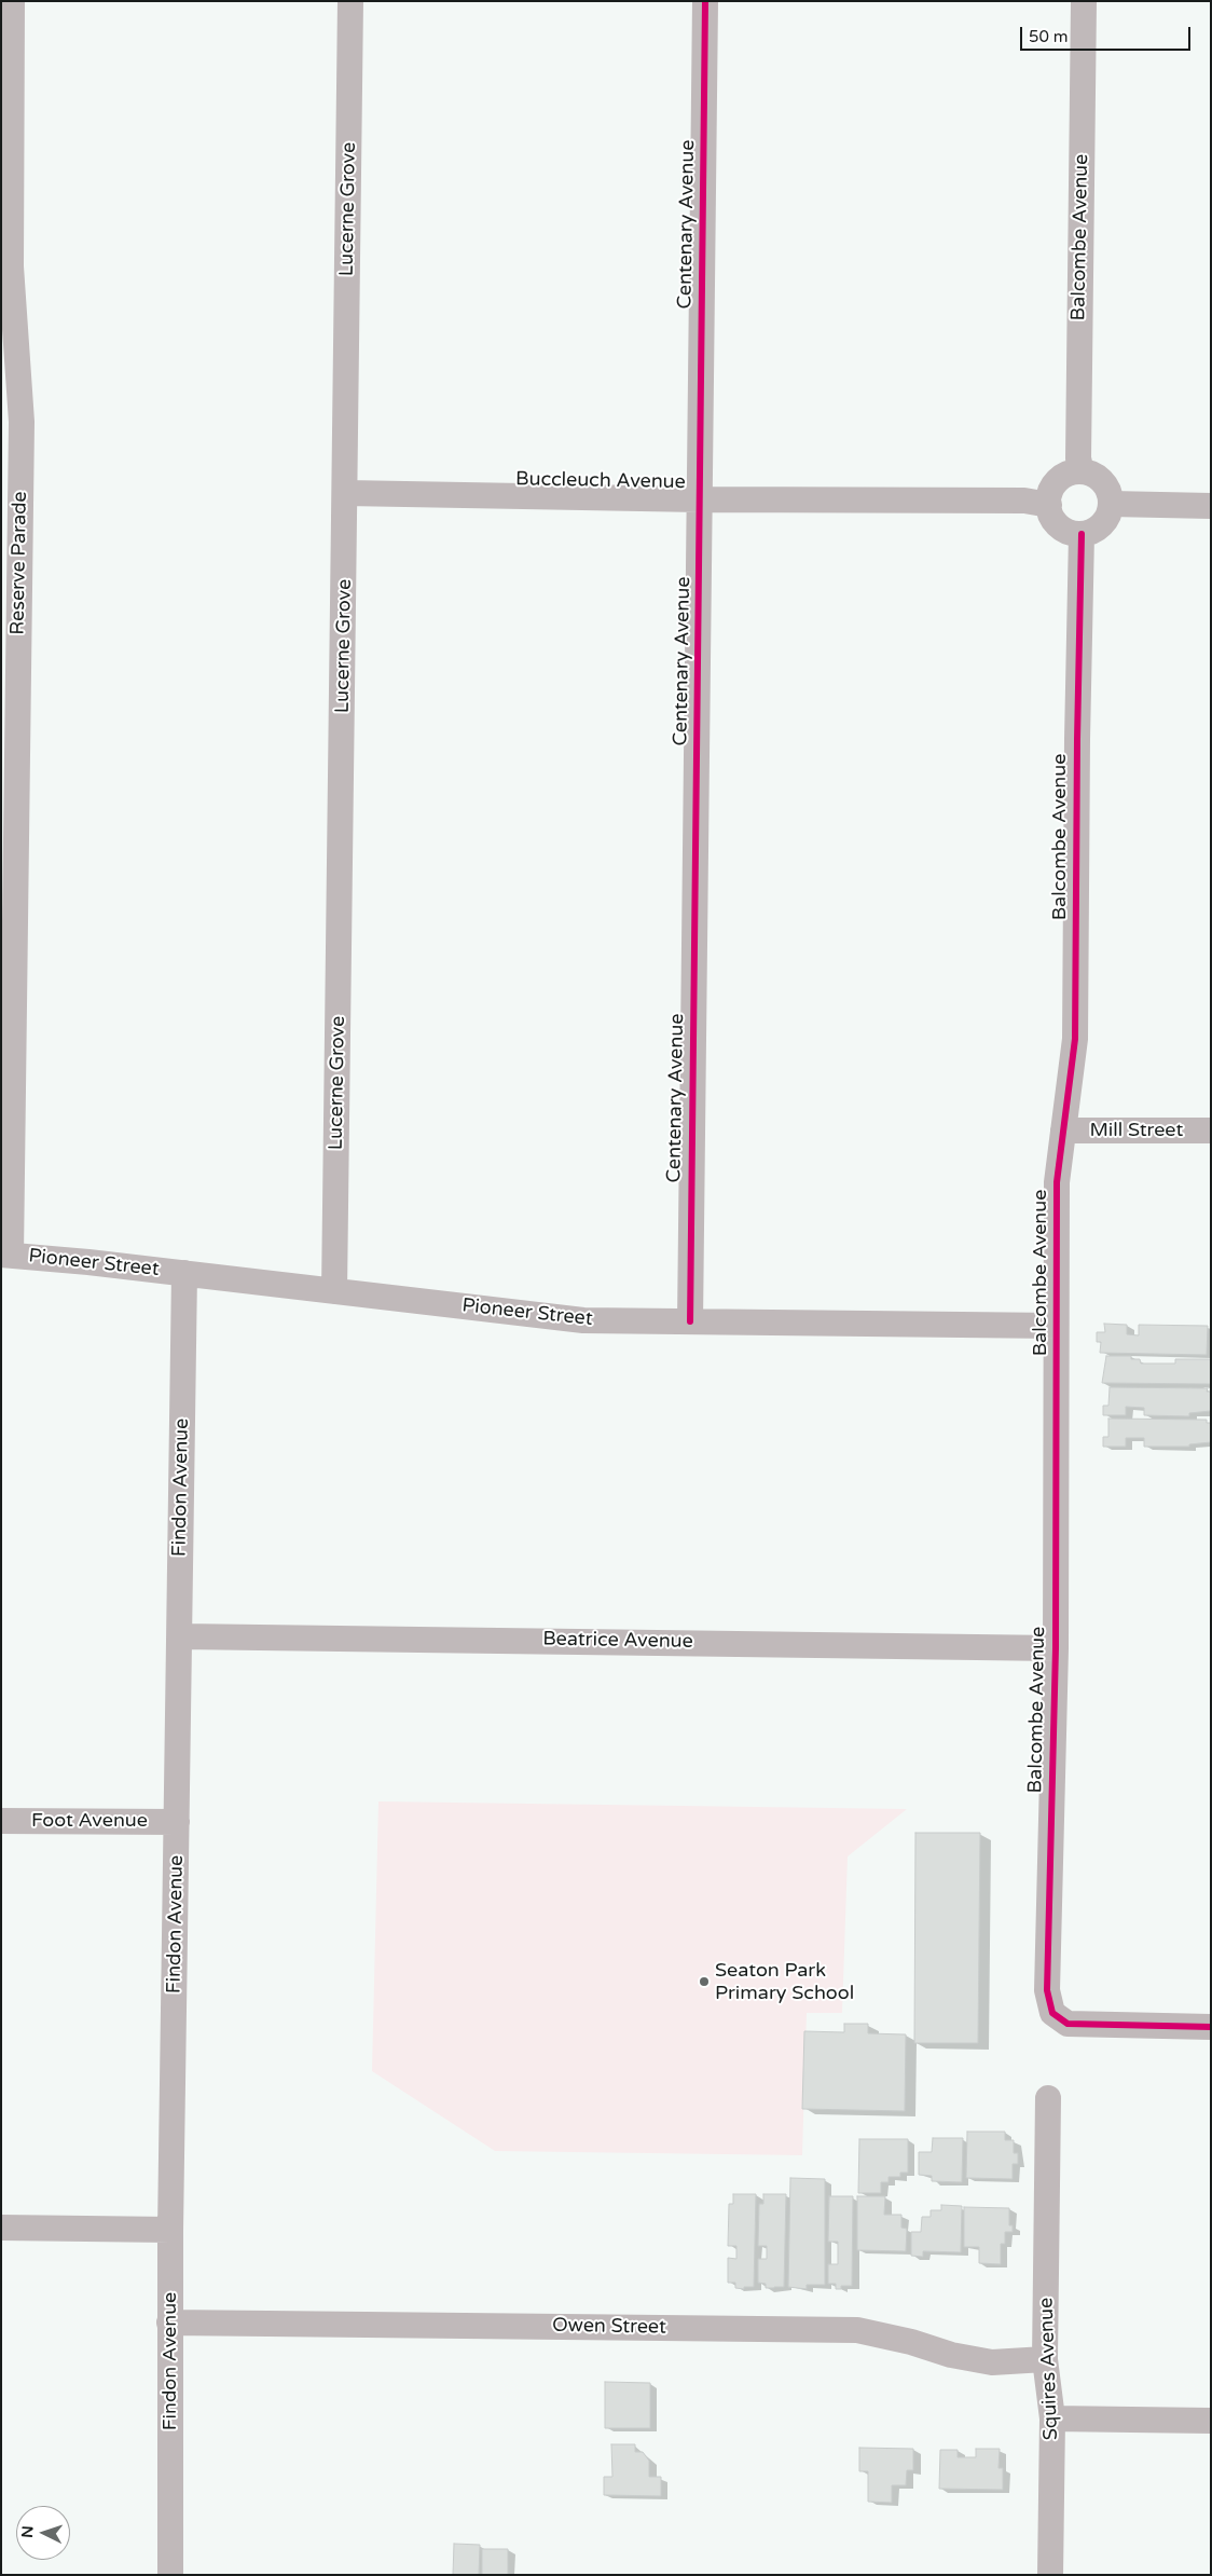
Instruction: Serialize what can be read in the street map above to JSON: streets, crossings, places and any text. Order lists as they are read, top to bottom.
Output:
{
  "streets": {
    "street": [
      "Lucerne Grove",
      "Centenary Avenue",
      "Balcombe Avenue",
      "Buccleuch Avenue",
      "Reserve Parade",
      "Mill Street",
      "Pioneer Street",
      "Findon Avenue",
      "Beatrice Avenue",
      "Foot Avenue",
      "Owen Street",
      "Squires Avenue"
    ]
  },
  "crossings": [
    ["Lucerne Grove", "Buccleuch Avenue"],
    ["Lucerne Grove", "Pioneer Street"],
    ["Centenary Avenue", "Buccleuch Avenue"],
    ["Centenary Avenue", "Pioneer Street"],
    ["Balcombe Avenue", "Buccleuch Avenue"],
    ["Balcombe Avenue", "Mill Street"],
    ["Balcombe Avenue", "Pioneer Street"],
    ["Balcombe Avenue", "Beatrice Avenue"],
    ["Reserve Parade", "Pioneer Street"],
    ["Pioneer Street", "Findon Avenue"],
    ["Findon Avenue", "Beatrice Avenue"],
    ["Findon Avenue", "Foot Avenue"],
    ["Findon Avenue", "Owen Street"],
    ["Owen Street", "Squires Avenue"]
  ],
  "places": ["Seaton Park Primary School"],
  "scale_bar": "50 m",
  "north": "left"
}
